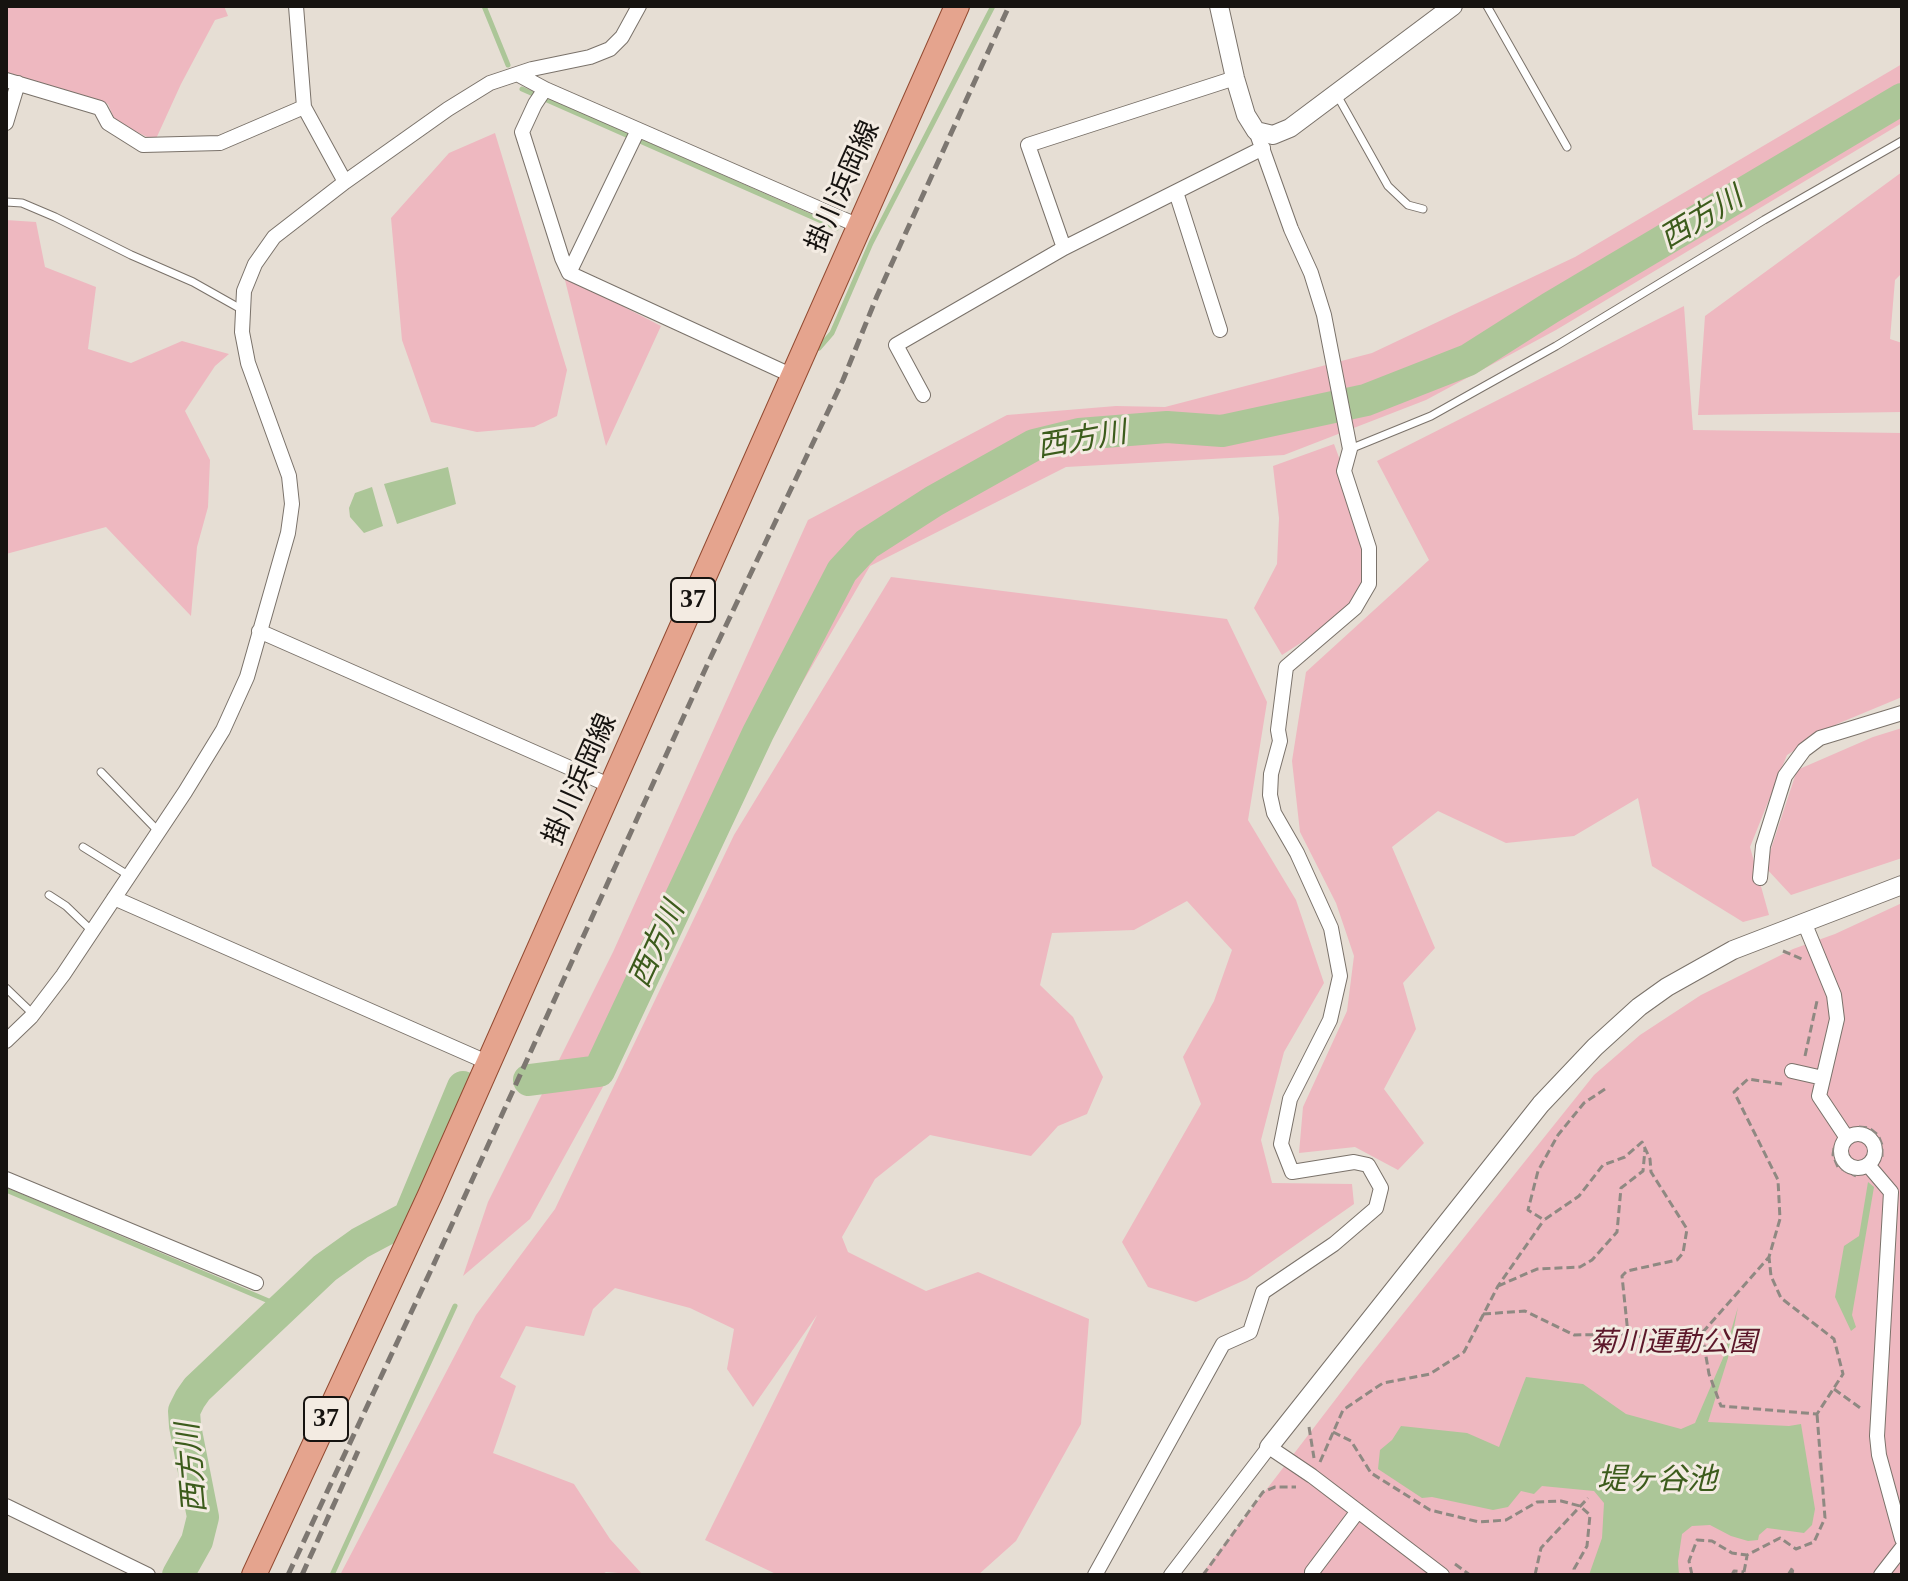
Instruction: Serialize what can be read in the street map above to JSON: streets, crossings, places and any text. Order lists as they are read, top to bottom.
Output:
{
  "streets": {
    "main road": ["掛川浜岡線", "37"]
  },
  "water": ["西方川", "堤ヶ谷池"],
  "parks": ["菊川運動公園"]
}
